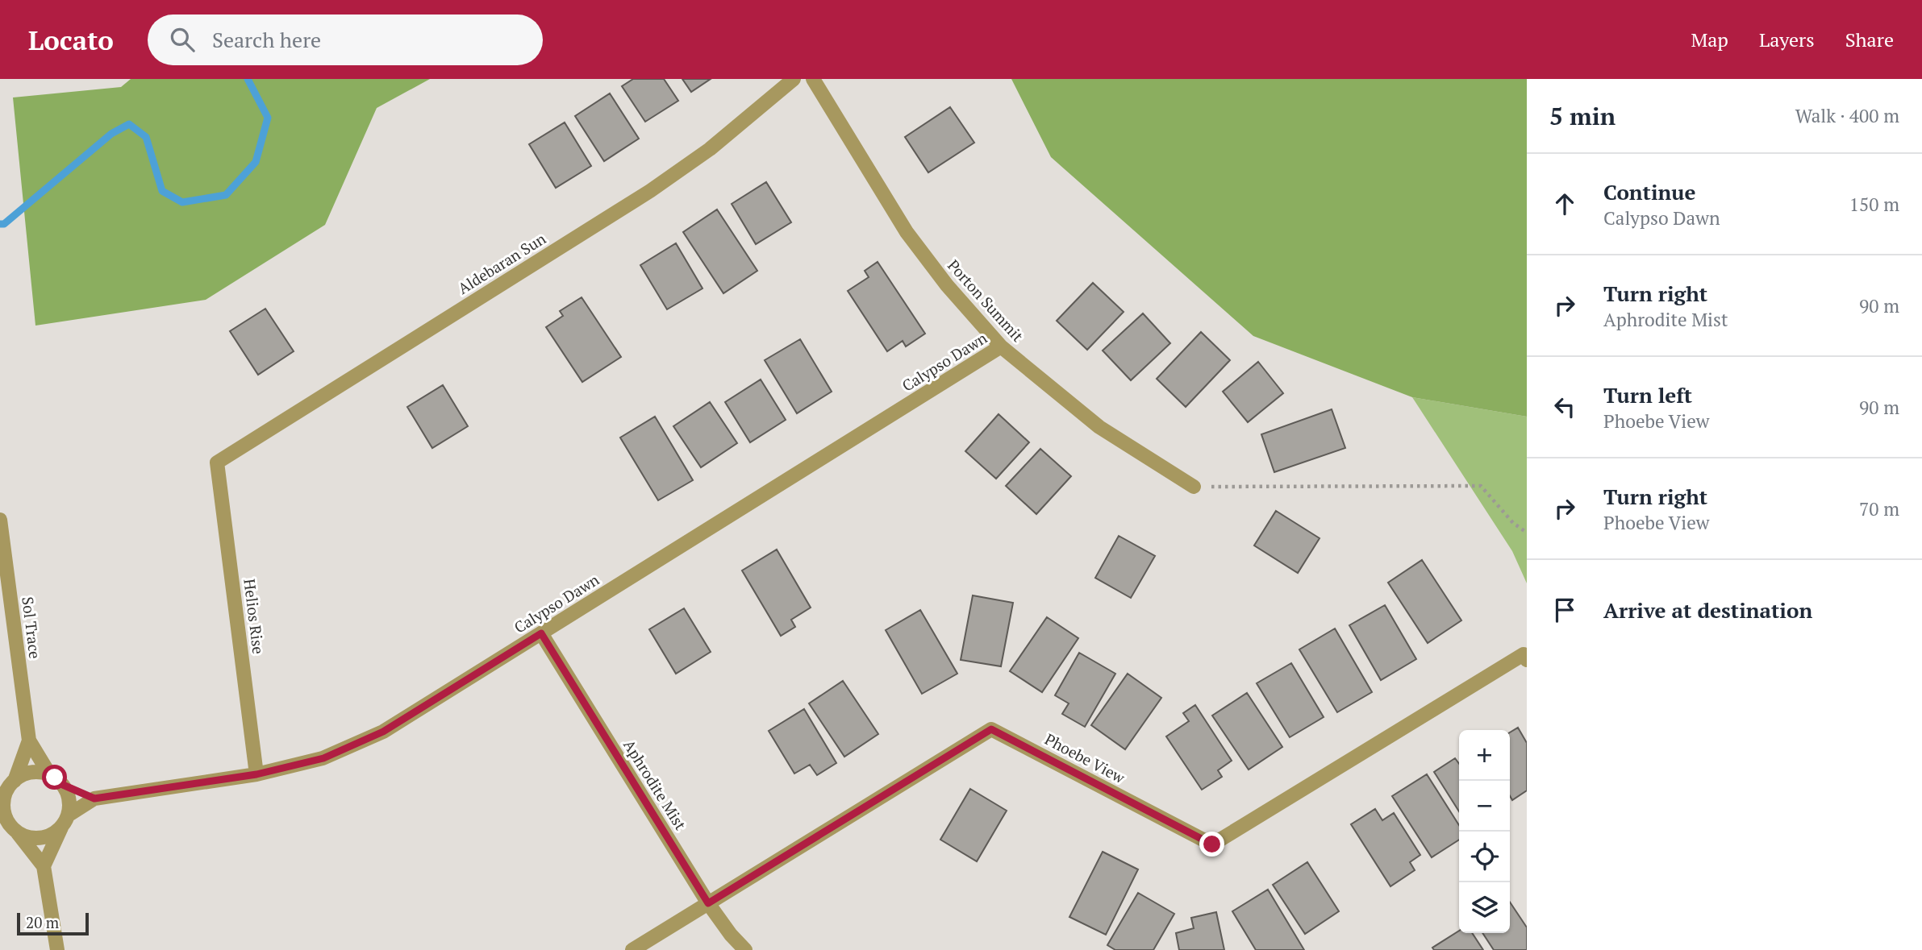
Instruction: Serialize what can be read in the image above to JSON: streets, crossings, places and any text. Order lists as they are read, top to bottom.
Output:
{
  "streets": {
    "street": [
      "Aldebaran Sun",
      "Porton Summit",
      "Calypso Dawn",
      "Helios Rise",
      "Sol Trace",
      "Phoebe View",
      "Aphrodite Mist"
    ]
  },
  "crossings": [
    ["Aldebaran Sun", "Helios Rise"],
    ["Porton Summit", "Calypso Dawn"],
    ["Calypso Dawn", "Helios Rise"],
    ["Calypso Dawn", "Sol Trace"],
    ["Calypso Dawn", "Aphrodite Mist"],
    ["Phoebe View", "Aphrodite Mist"]
  ],
  "scale_bar": "20 m",
  "page": {
    "header": "Locato",
    "search": "Search here",
    "nav": ["Map", "Layers", "Share"],
    "heading": ["5 min", "Walk · 400 m"],
    "list": [
      ["Continue", "Calypso Dawn", "150 m"],
      ["Turn right", "Aphrodite Mist", "90 m"],
      ["Turn left", "Phoebe View", "90 m"],
      ["Turn right", "Phoebe View", "70 m"],
      "Arrive at destination"
    ],
    "map_buttons": ["+", "−"],
    "scale": "20 m"
  }
}
